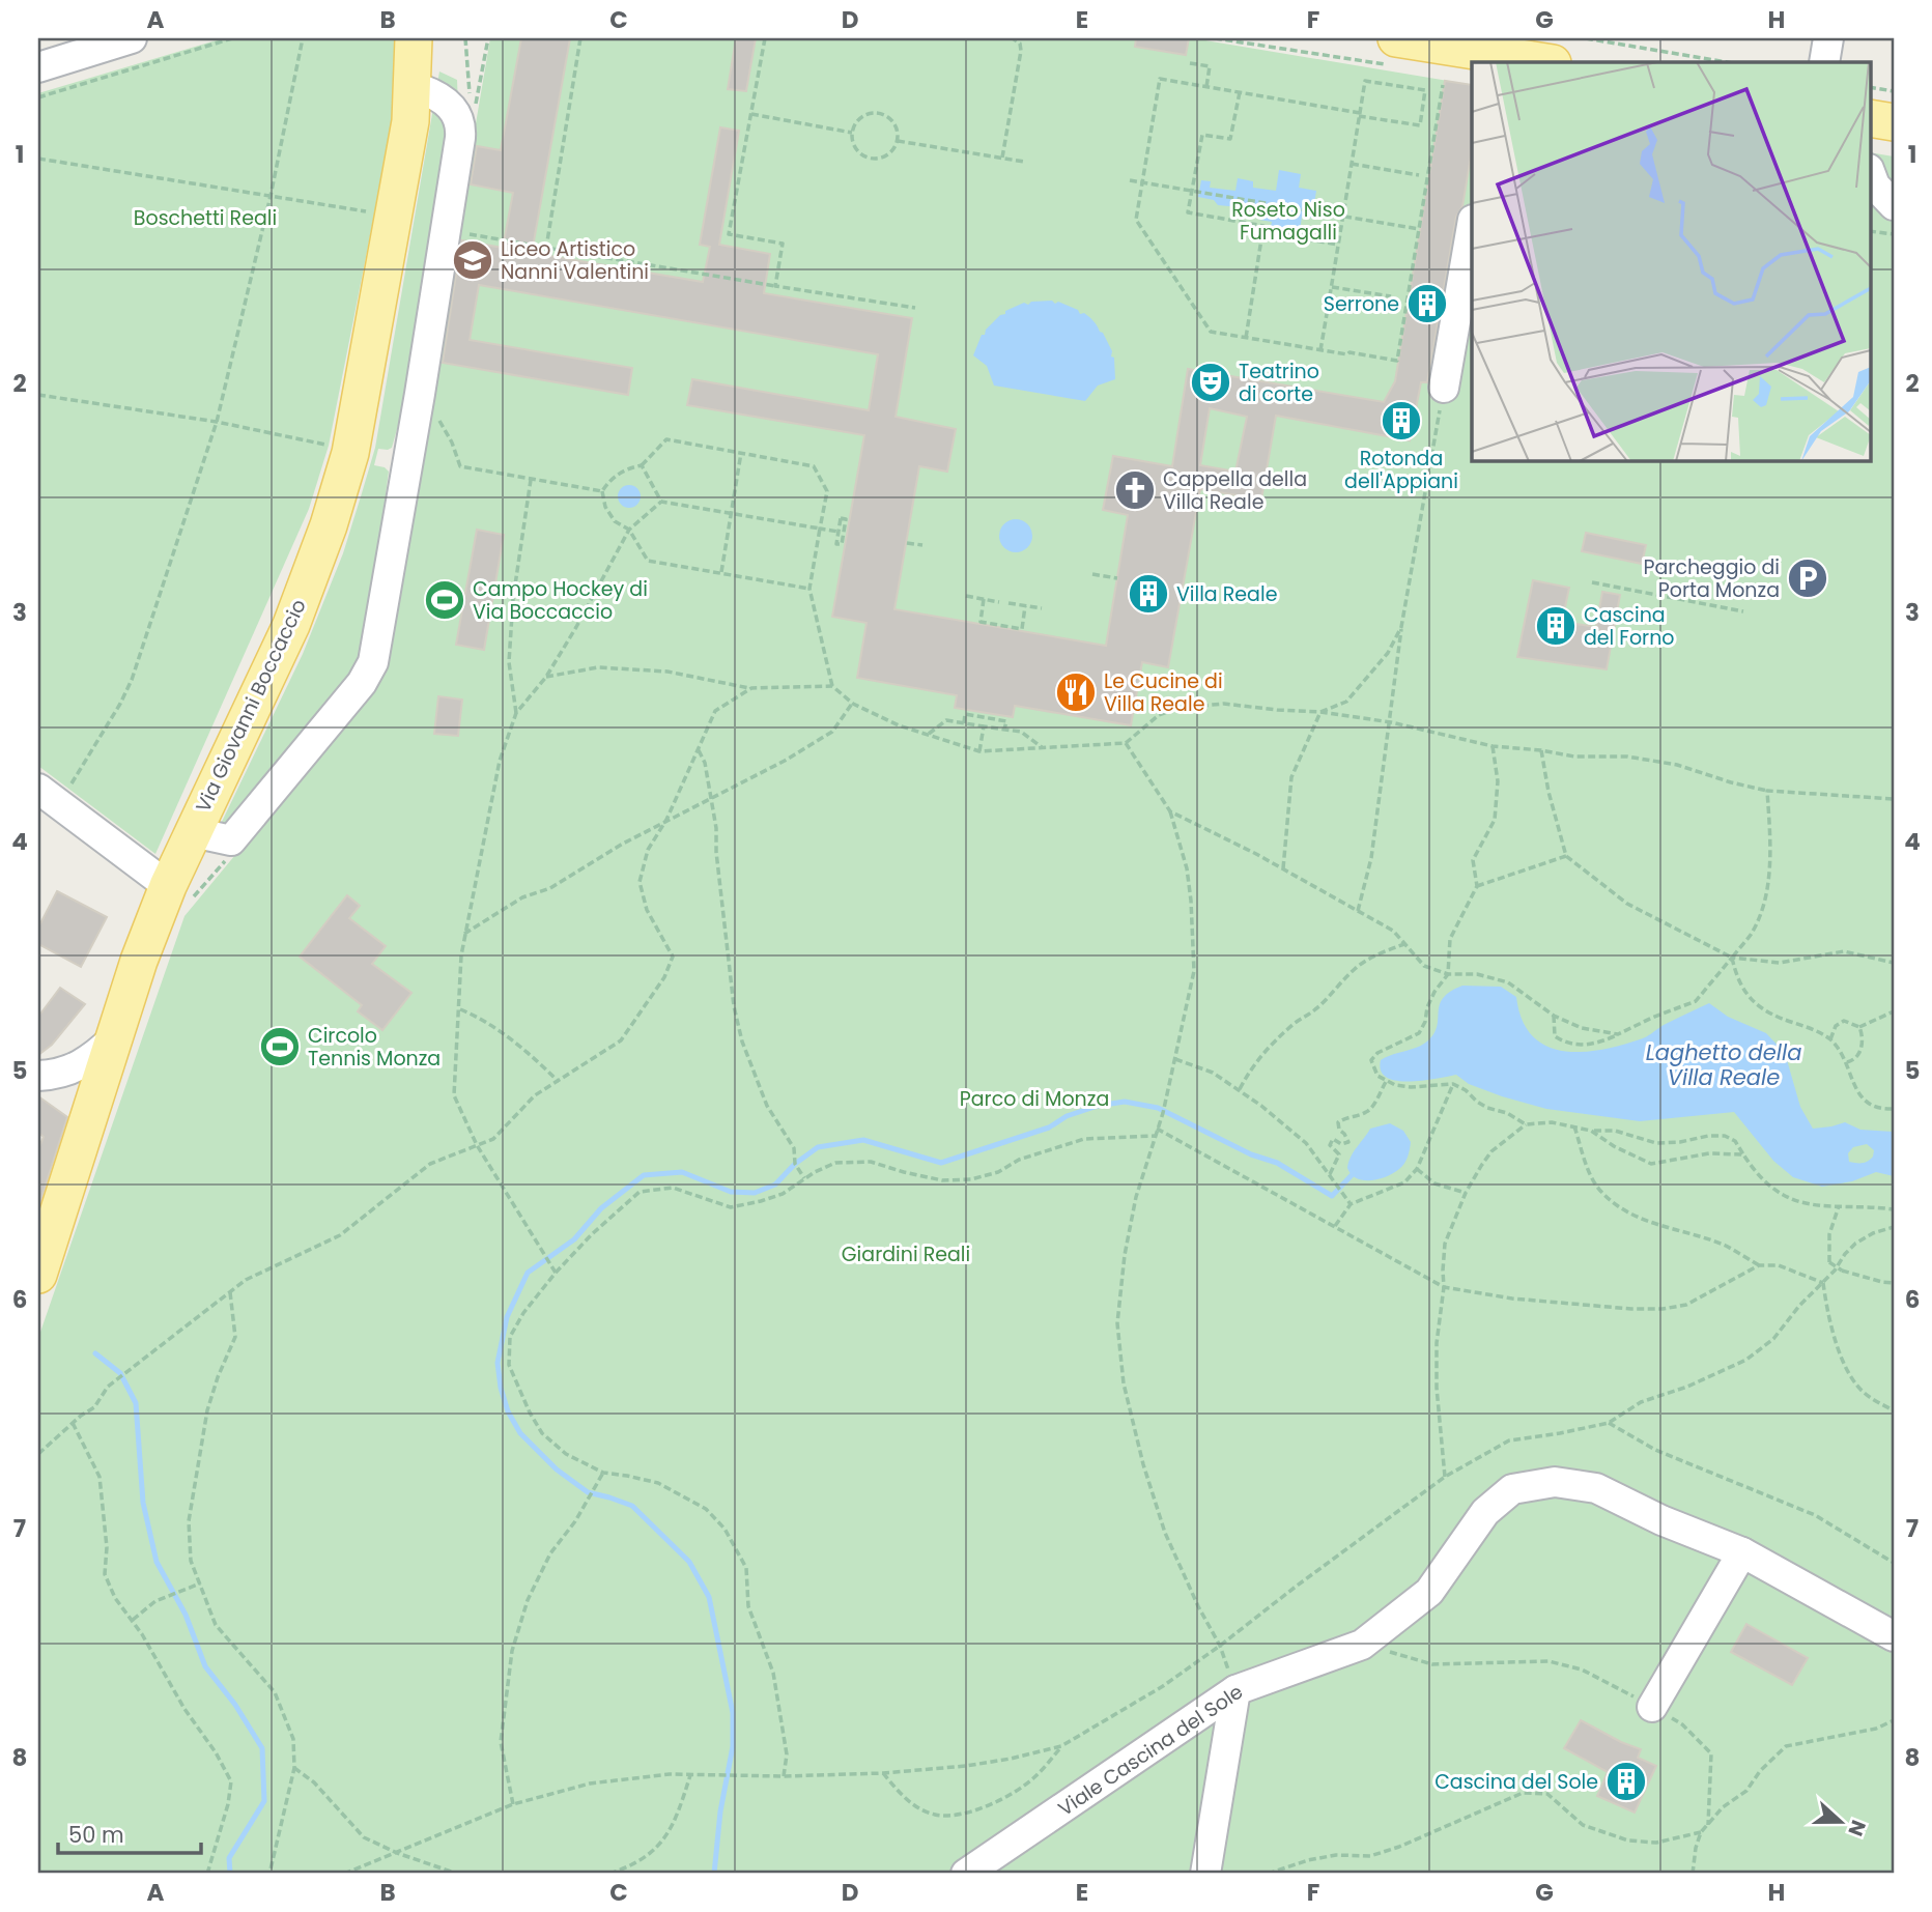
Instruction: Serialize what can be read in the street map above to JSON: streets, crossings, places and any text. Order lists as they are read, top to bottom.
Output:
{
  "streets": {
    "main road": ["Via Giovanni Boccaccio"],
    "street": ["Viale Cascina del Sole"]
  },
  "water": ["Laghetto della Villa Reale"],
  "parks": [
    "Roseto Niso Fumagalli",
    "Boschetti Reali",
    "Parco di Monza",
    "Giardini Reali"
  ],
  "places": {
    "school or university": ["Liceo Artistico Nanni Valentini"],
    "building": [
      "Serrone",
      "Rotonda dell'Appiani",
      "Villa Reale",
      "Cascina del Forno",
      "Cascina del Sole"
    ],
    "theatre": ["Teatrino di corte"],
    "church": ["Cappella della Villa Reale"],
    "parking": ["Parcheggio di Porta Monza"],
    "sports": ["Campo Hockey di Via Boccaccio", "Circolo Tennis Monza"],
    "restaurant": ["Le Cucine di Villa Reale"]
  },
  "scale_bar": "50 m",
  "north": "right",
  "grid": {
    "columns": [
      "A",
      "B",
      "C",
      "D",
      "E",
      "F",
      "G",
      "H"
    ],
    "rows": [
      "1",
      "2",
      "3",
      "4",
      "5",
      "6",
      "7",
      "8"
    ]
  }
}
